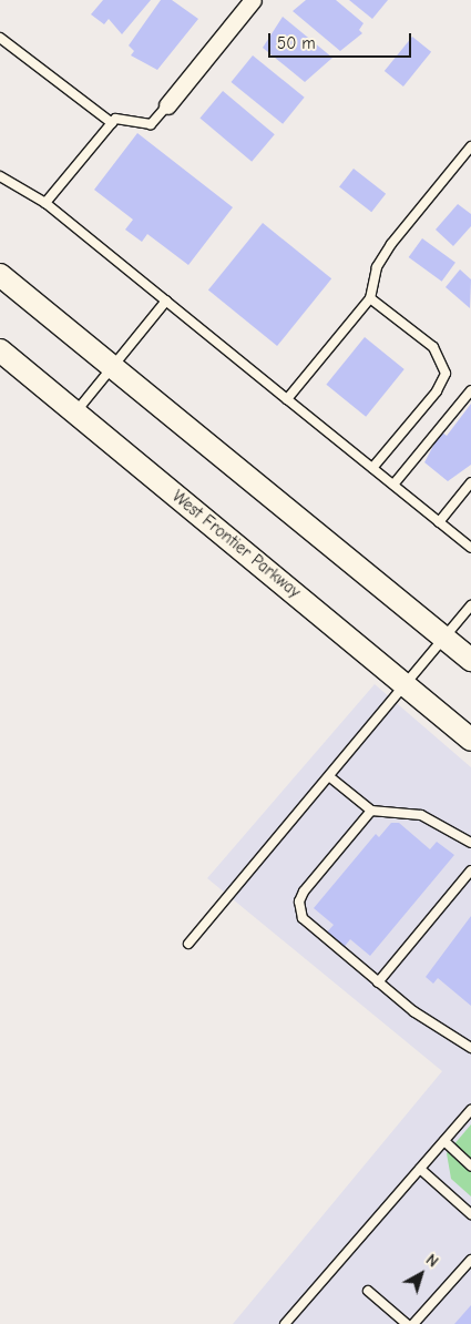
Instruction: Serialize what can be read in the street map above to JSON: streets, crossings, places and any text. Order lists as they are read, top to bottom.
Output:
{
  "streets": {
    "street": ["West Frontier Parkway"]
  },
  "scale_bar": "50 m",
  "north": "top right"
}
